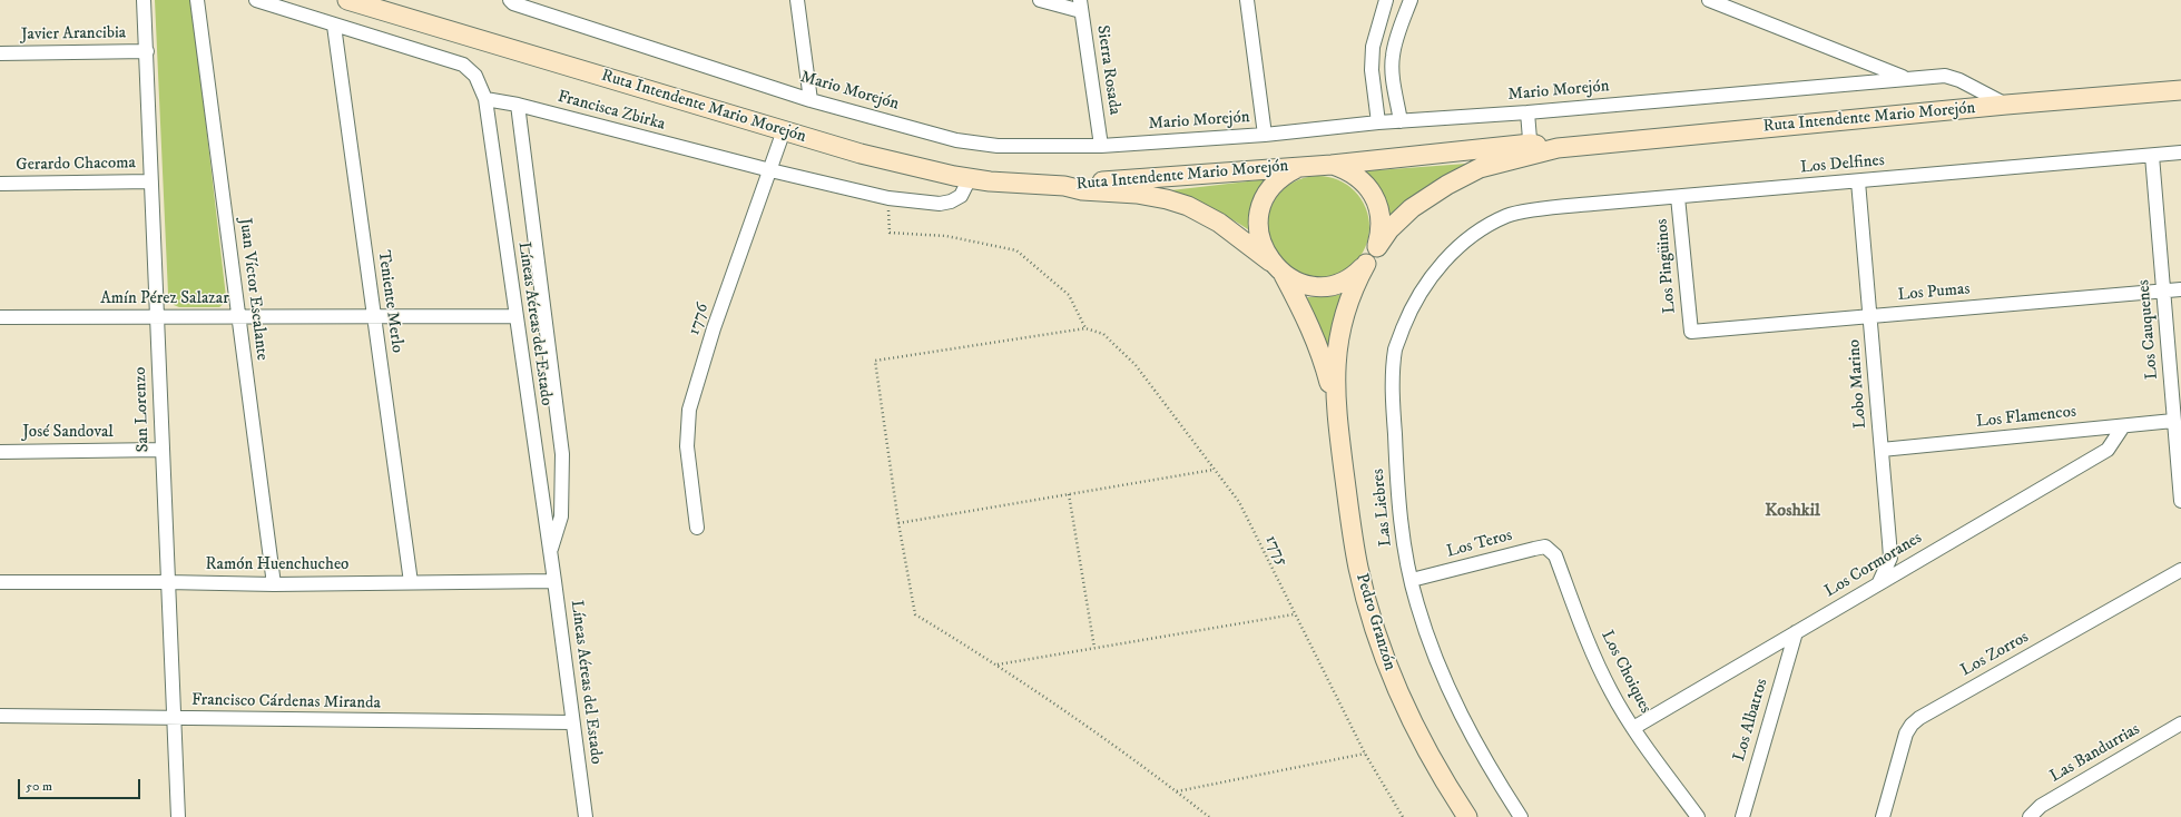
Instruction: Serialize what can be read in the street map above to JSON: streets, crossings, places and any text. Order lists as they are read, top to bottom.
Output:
{
  "streets": {
    "main road": ["Ruta Intendente Mario Morejón", "Pedro Granzón"],
    "street": [
      "Javier Arancibia",
      "Sierra Rosada",
      "Mario Morejón",
      "Francisca Zbirka",
      "Gerardo Chacoma",
      "Los Delfines",
      "Los Pingüinos",
      "Juan Víctor Escalante",
      "Los Pumas",
      "Amín Pérez Salazar",
      "Teniente Merlo",
      "1776",
      "Líneas Aéreas del Estado",
      "Los Cauquenes",
      "Lobo Marino",
      "San Lorenzo",
      "Los Flamencos",
      "José Sandoval",
      "Las Liebres",
      "Los Teros",
      "Ramón Huenchucheo",
      "Los Cormoranes",
      "Los Zorros",
      "Los Choiques",
      "Francisco Cárdenas Miranda",
      "Los Albatros",
      "Las Bandurrias"
    ],
    "path": ["1775"]
  },
  "crossings": [
    ["Javier Arancibia", "San Lorenzo"],
    ["Sierra Rosada", "Mario Morejón"],
    ["Mario Morejón", "Ruta Intendente Mario Morejón"],
    ["Ruta Intendente Mario Morejón", "Francisca Zbirka"],
    ["Ruta Intendente Mario Morejón", "1776"],
    ["Ruta Intendente Mario Morejón", "Pedro Granzón"],
    ["Francisca Zbirka", "1776"],
    ["Francisca Zbirka", "Líneas Aéreas del Estado"],
    ["Gerardo Chacoma", "San Lorenzo"],
    ["Los Delfines", "Los Pingüinos"],
    ["Los Delfines", "Los Cauquenes"],
    ["Los Delfines", "Lobo Marino"],
    ["Los Delfines", "Las Liebres"],
    ["Los Pingüinos", "Los Pumas"],
    ["Juan Víctor Escalante", "Amín Pérez Salazar"],
    ["Juan Víctor Escalante", "Ramón Huenchucheo"],
    ["Los Pumas", "Los Cauquenes"],
    ["Los Pumas", "Lobo Marino"],
    ["Amín Pérez Salazar", "Teniente Merlo"],
    ["Amín Pérez Salazar", "Líneas Aéreas del Estado"],
    ["Amín Pérez Salazar", "San Lorenzo"],
    ["Teniente Merlo", "Ramón Huenchucheo"],
    ["Líneas Aéreas del Estado", "Ramón Huenchucheo"],
    ["Líneas Aéreas del Estado", "Francisco Cárdenas Miranda"],
    ["Los Cauquenes", "Los Flamencos"],
    ["Lobo Marino", "Los Flamencos"],
    ["Lobo Marino", "Los Cormoranes"],
    ["San Lorenzo", "José Sandoval"],
    ["San Lorenzo", "Ramón Huenchucheo"],
    ["San Lorenzo", "Francisco Cárdenas Miranda"],
    ["Los Flamencos", "Los Cormoranes"],
    ["Las Liebres", "Los Teros"],
    ["Los Teros", "Los Choiques"],
    ["Los Cormoranes", "Los Choiques"],
    ["Los Cormoranes", "Los Albatros"]
  ],
  "districts": ["Koshkil"],
  "scale_bar": "50 m"
}
